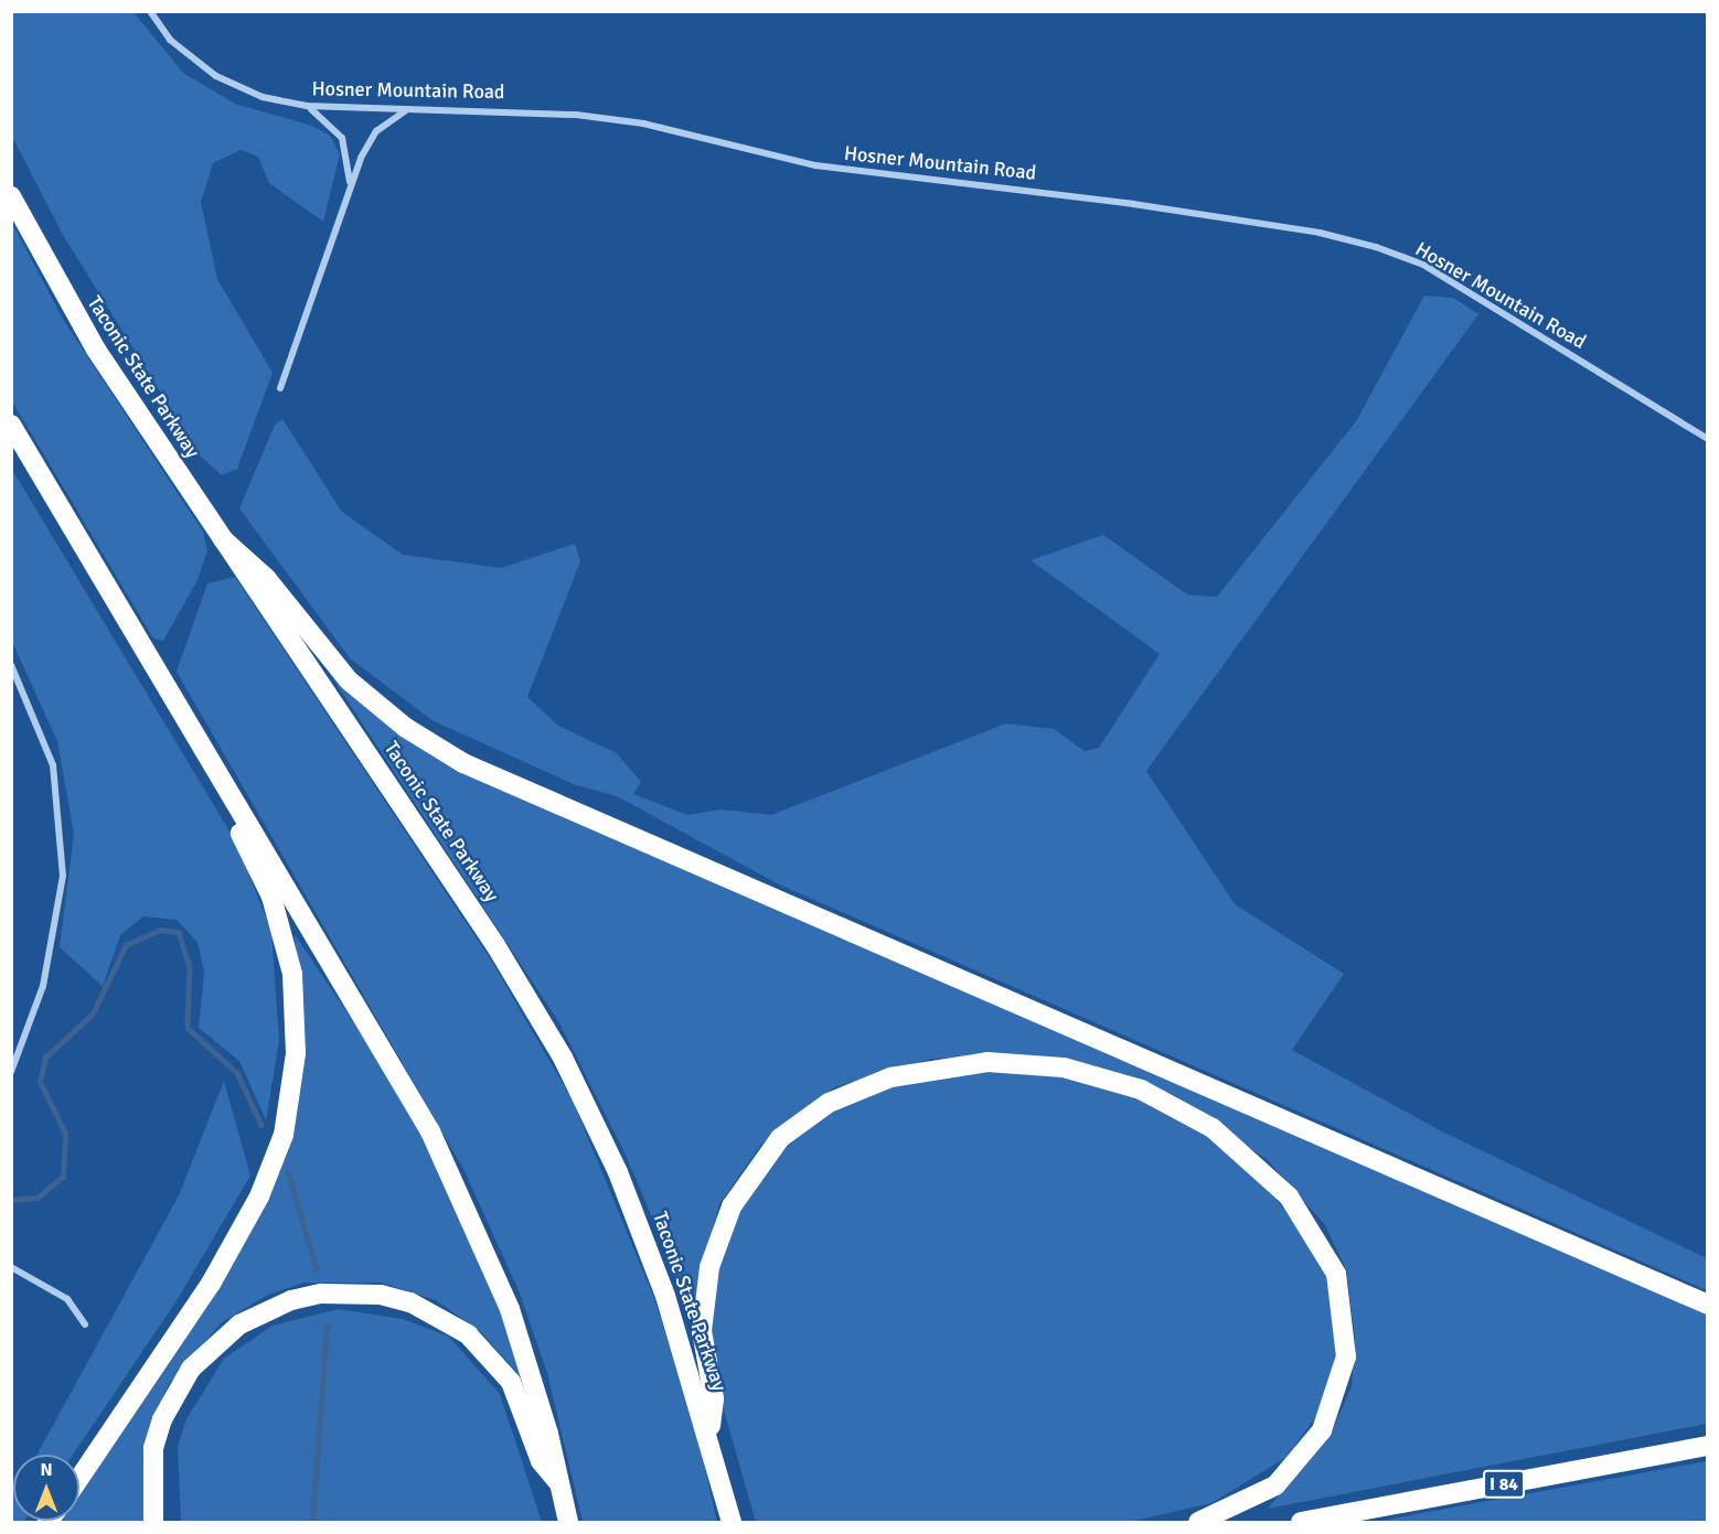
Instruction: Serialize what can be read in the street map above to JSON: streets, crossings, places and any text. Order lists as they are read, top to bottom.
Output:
{
  "streets": {
    "highway": ["Taconic State Parkway", "I 84"],
    "street": ["Hosner Mountain Road"]
  },
  "north": "top"
}
